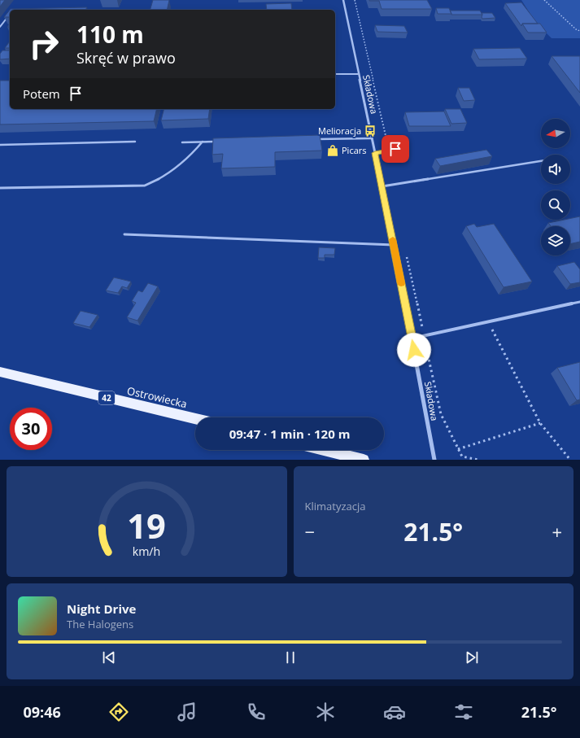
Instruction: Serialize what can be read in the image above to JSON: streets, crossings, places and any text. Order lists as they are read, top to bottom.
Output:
{
  "streets": {
    "main road": ["Ostrowiecka", "42"],
    "street": ["Składowa"]
  },
  "places": {
    "bus stop": ["Melioracja"],
    "shop": ["Picars"]
  },
  "north": "left",
  "page": {
    "turn": ["110 m", "Skręć w prawo"],
    "then": "Potem",
    "limit": "30",
    "trip": "09:47 · 1 min · 120 m",
    "tile": "Klimatyzacja",
    "heat": ["−", "21.5°", "+"],
    "song": ["Night Drive", "The Halogens"],
    "tabs": ["09:46", "21.5°"],
    "gauge": ["19", "km/h"]
  }
}
